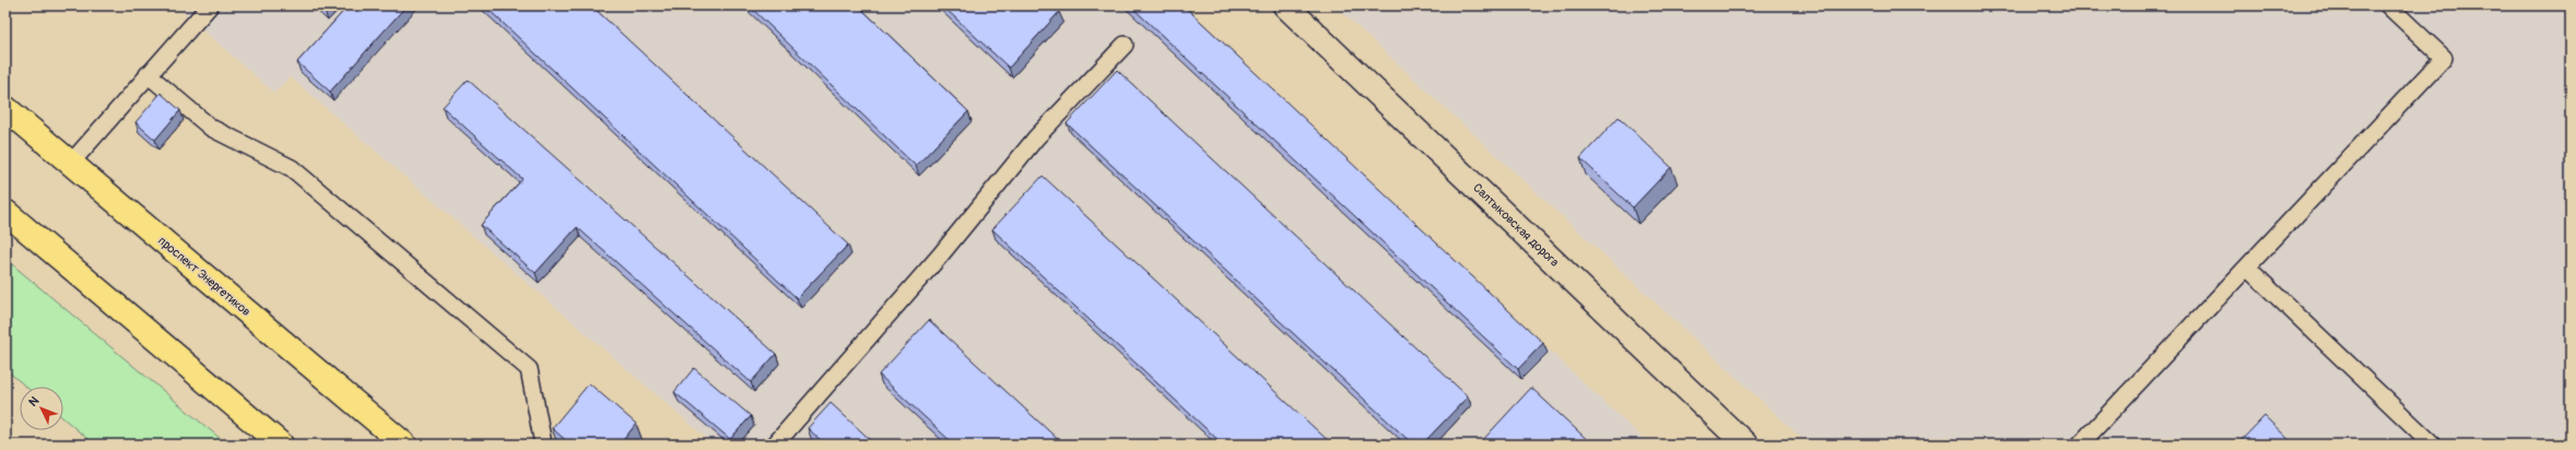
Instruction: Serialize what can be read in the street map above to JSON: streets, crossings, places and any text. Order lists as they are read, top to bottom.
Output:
{
  "streets": {
    "main road": ["проспект Энергетиков"],
    "street": ["Салтыковская дорога"]
  },
  "north": "top left"
}
